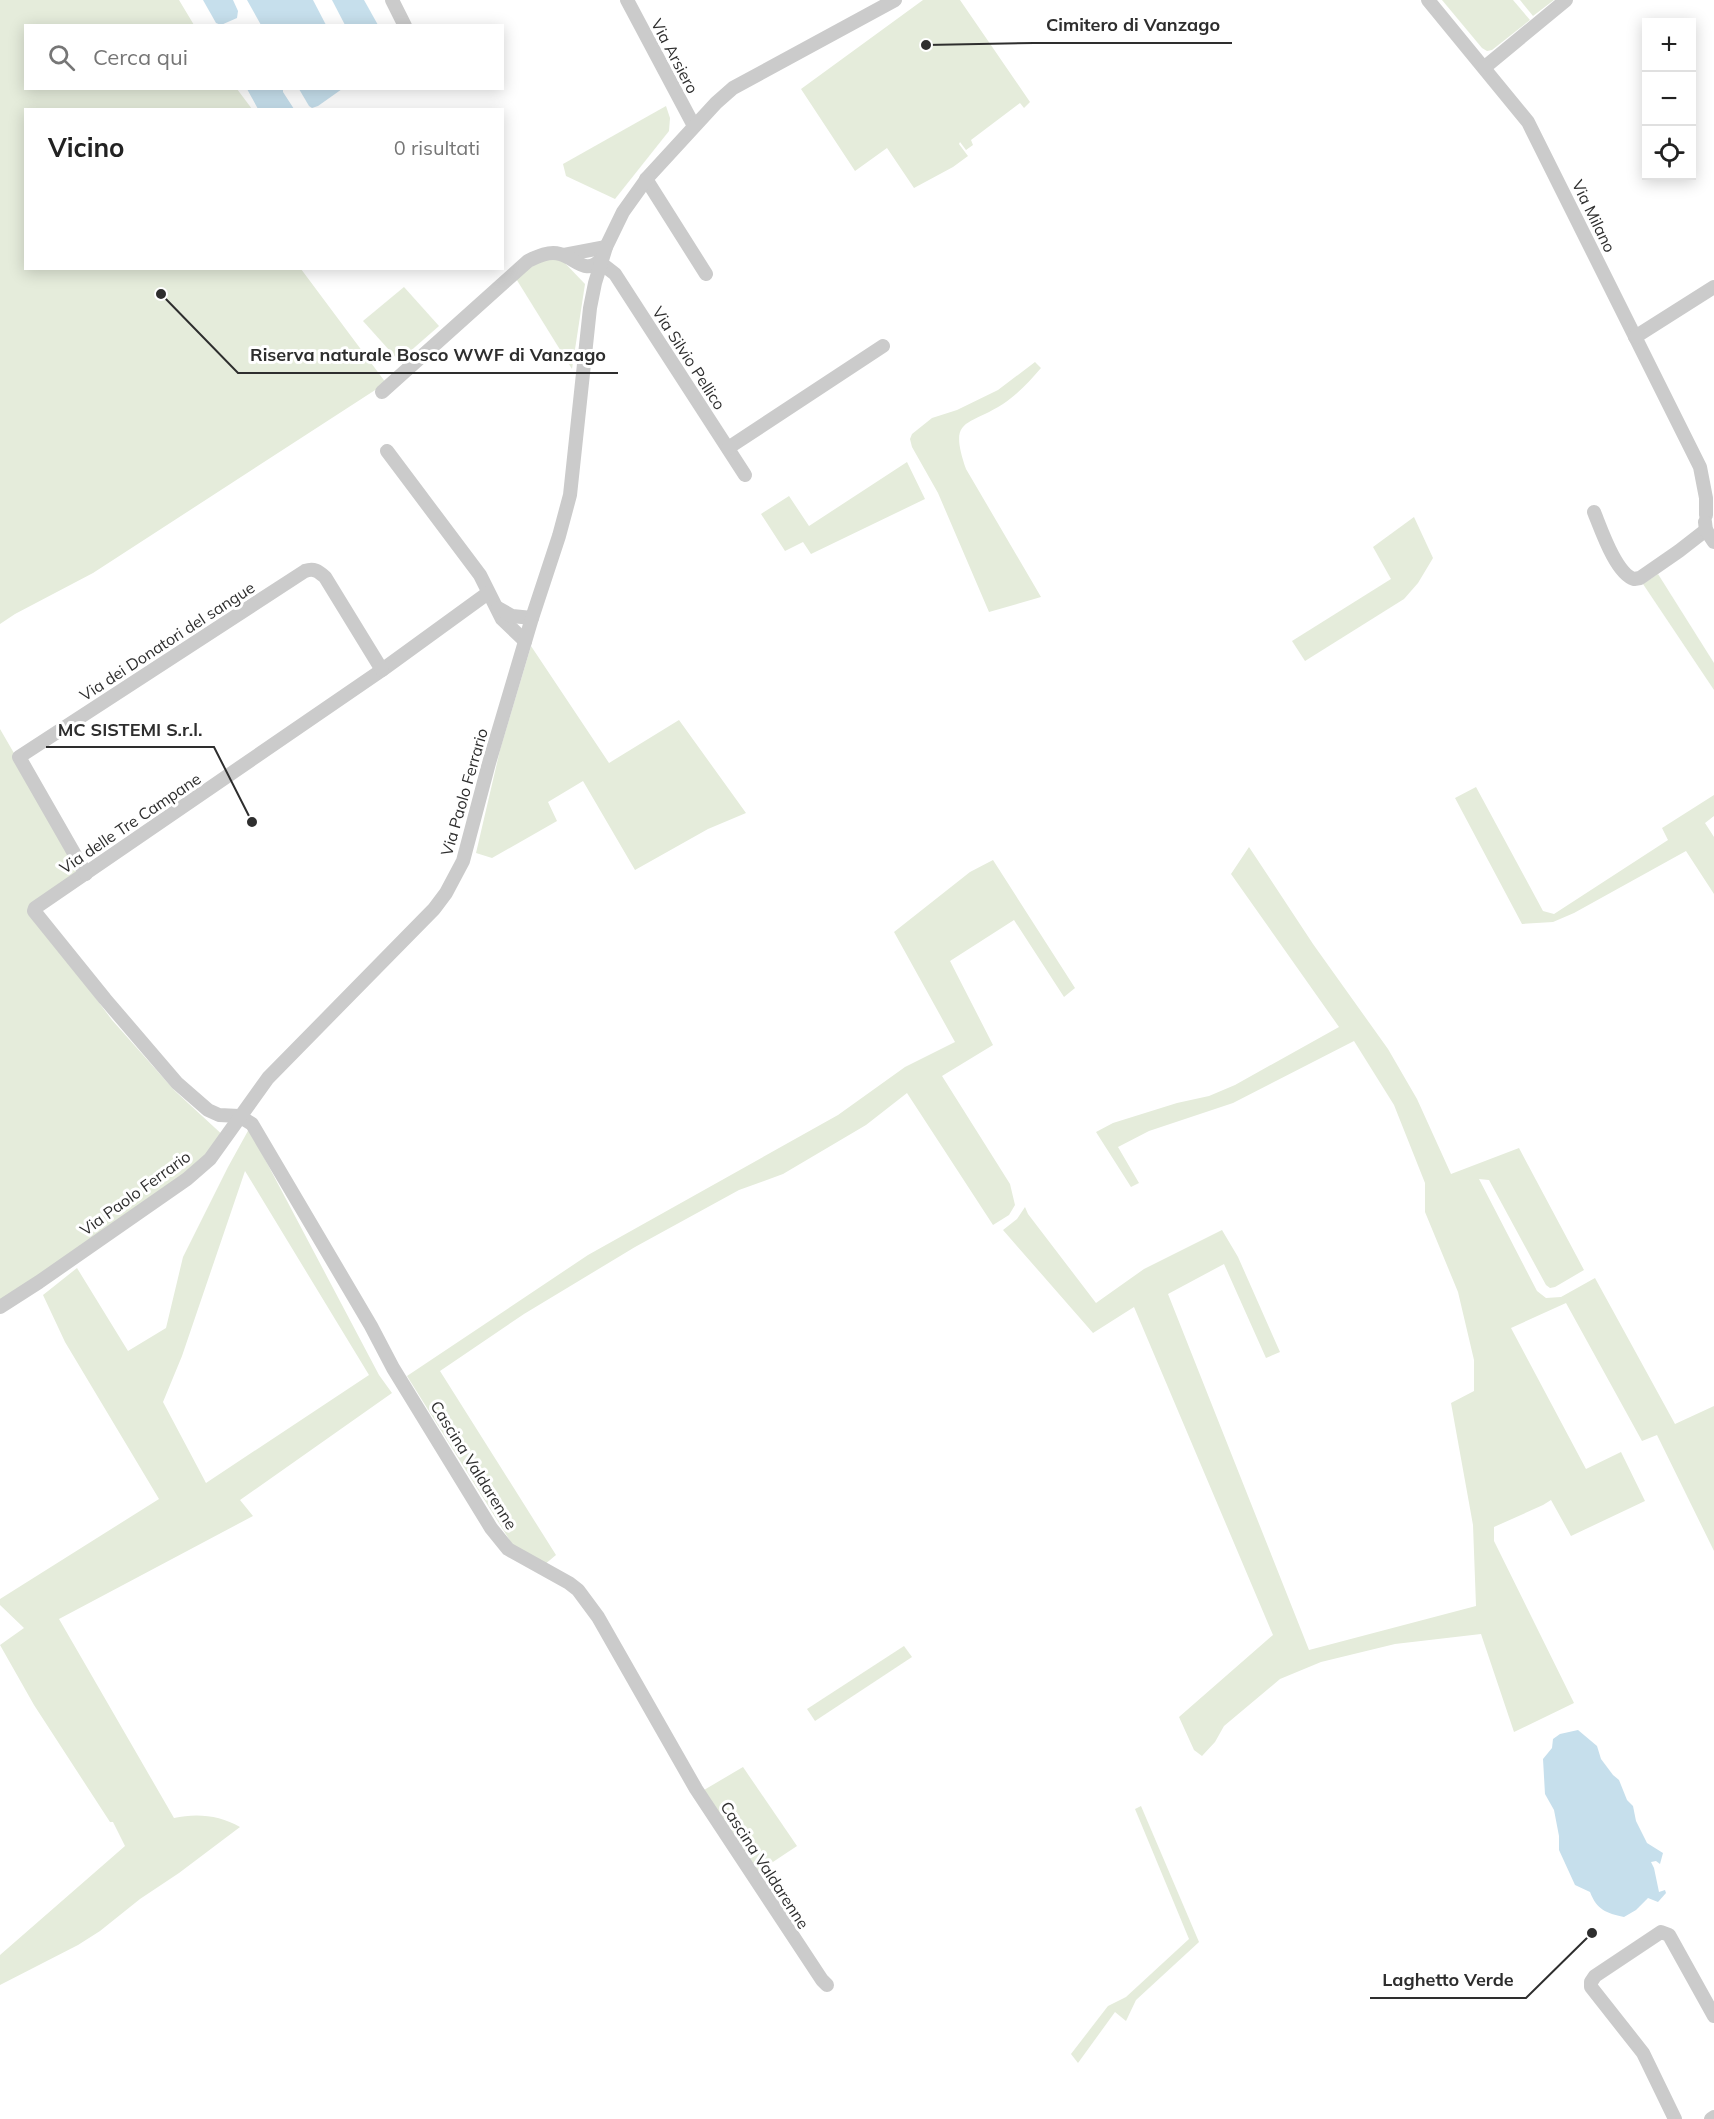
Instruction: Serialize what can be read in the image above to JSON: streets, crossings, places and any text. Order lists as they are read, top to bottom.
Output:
{
  "streets": {
    "street": [
      "Via Arsiero",
      "Via Milano",
      "Via Silvio Pellico",
      "Via dei Donatori del sangue",
      "Via Paolo Ferrario",
      "Via delle Tre Campane",
      "Cascina Valdarenne"
    ]
  },
  "crossings": [
    ["Via Arsiero", "Via Paolo Ferrario"],
    ["Via Silvio Pellico", "Via Paolo Ferrario"],
    ["Via dei Donatori del sangue", "Via delle Tre Campane"],
    ["Via Paolo Ferrario", "Via delle Tre Campane"],
    ["Via Paolo Ferrario", "Cascina Valdarenne"],
    ["Via delle Tre Campane", "Cascina Valdarenne"]
  ],
  "places": [
    "Cimitero di Vanzago",
    "Riserva naturale Bosco WWF di Vanzago",
    "MC SISTEMI S.r.l.",
    "Laghetto Verde"
  ],
  "page": {
    "map_buttons": ["+", "−"],
    "search": "Cerca qui",
    "heading": ["Vicino", "0 risultati"]
  }
}
